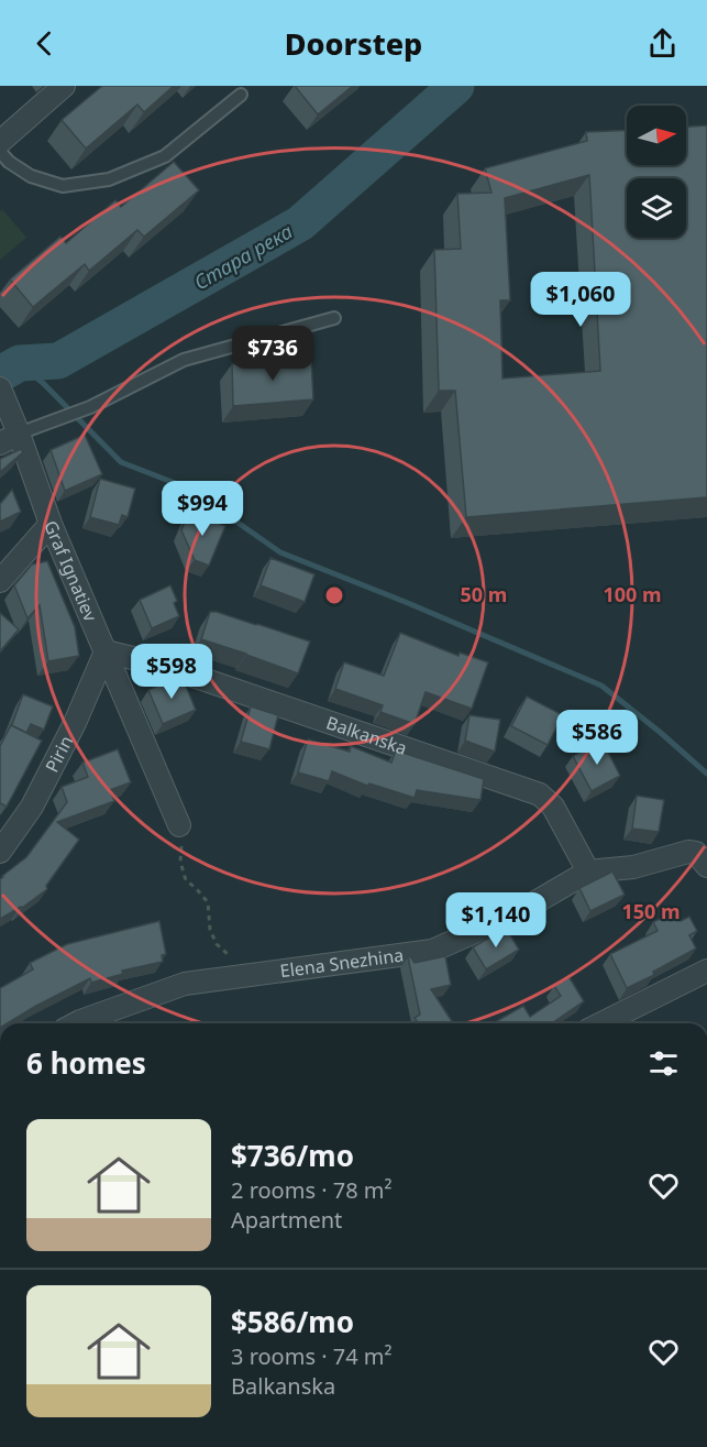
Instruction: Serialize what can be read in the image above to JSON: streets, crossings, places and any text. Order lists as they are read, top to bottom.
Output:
{
  "streets": {
    "street": [
      "Graf Ignatiev",
      "Balkanska",
      "Pirin",
      "Elena Snezhina"
    ]
  },
  "crossings": [
    ["Graf Ignatiev", "Balkanska"],
    ["Graf Ignatiev", "Pirin"],
    ["Balkanska", "Pirin"],
    ["Balkanska", "Elena Snezhina"]
  ],
  "water": ["Стара река"],
  "north": "right",
  "page": {
    "header": "Doorstep",
    "price": [
      "$1,060",
      "$736",
      "$994",
      "$598",
      "$586",
      "$1,140"
    ],
    "heading": "6 homes",
    "list": [
      {
        "name": "$736/mo",
        "note": "2 rooms · 78 m² · Apartment"
      },
      {
        "name": "$586/mo",
        "note": "3 rooms · 74 m² · Balkanska"
      }
    ]
  },
  "rings": ["50 m", "100 m", "150 m"]
}
